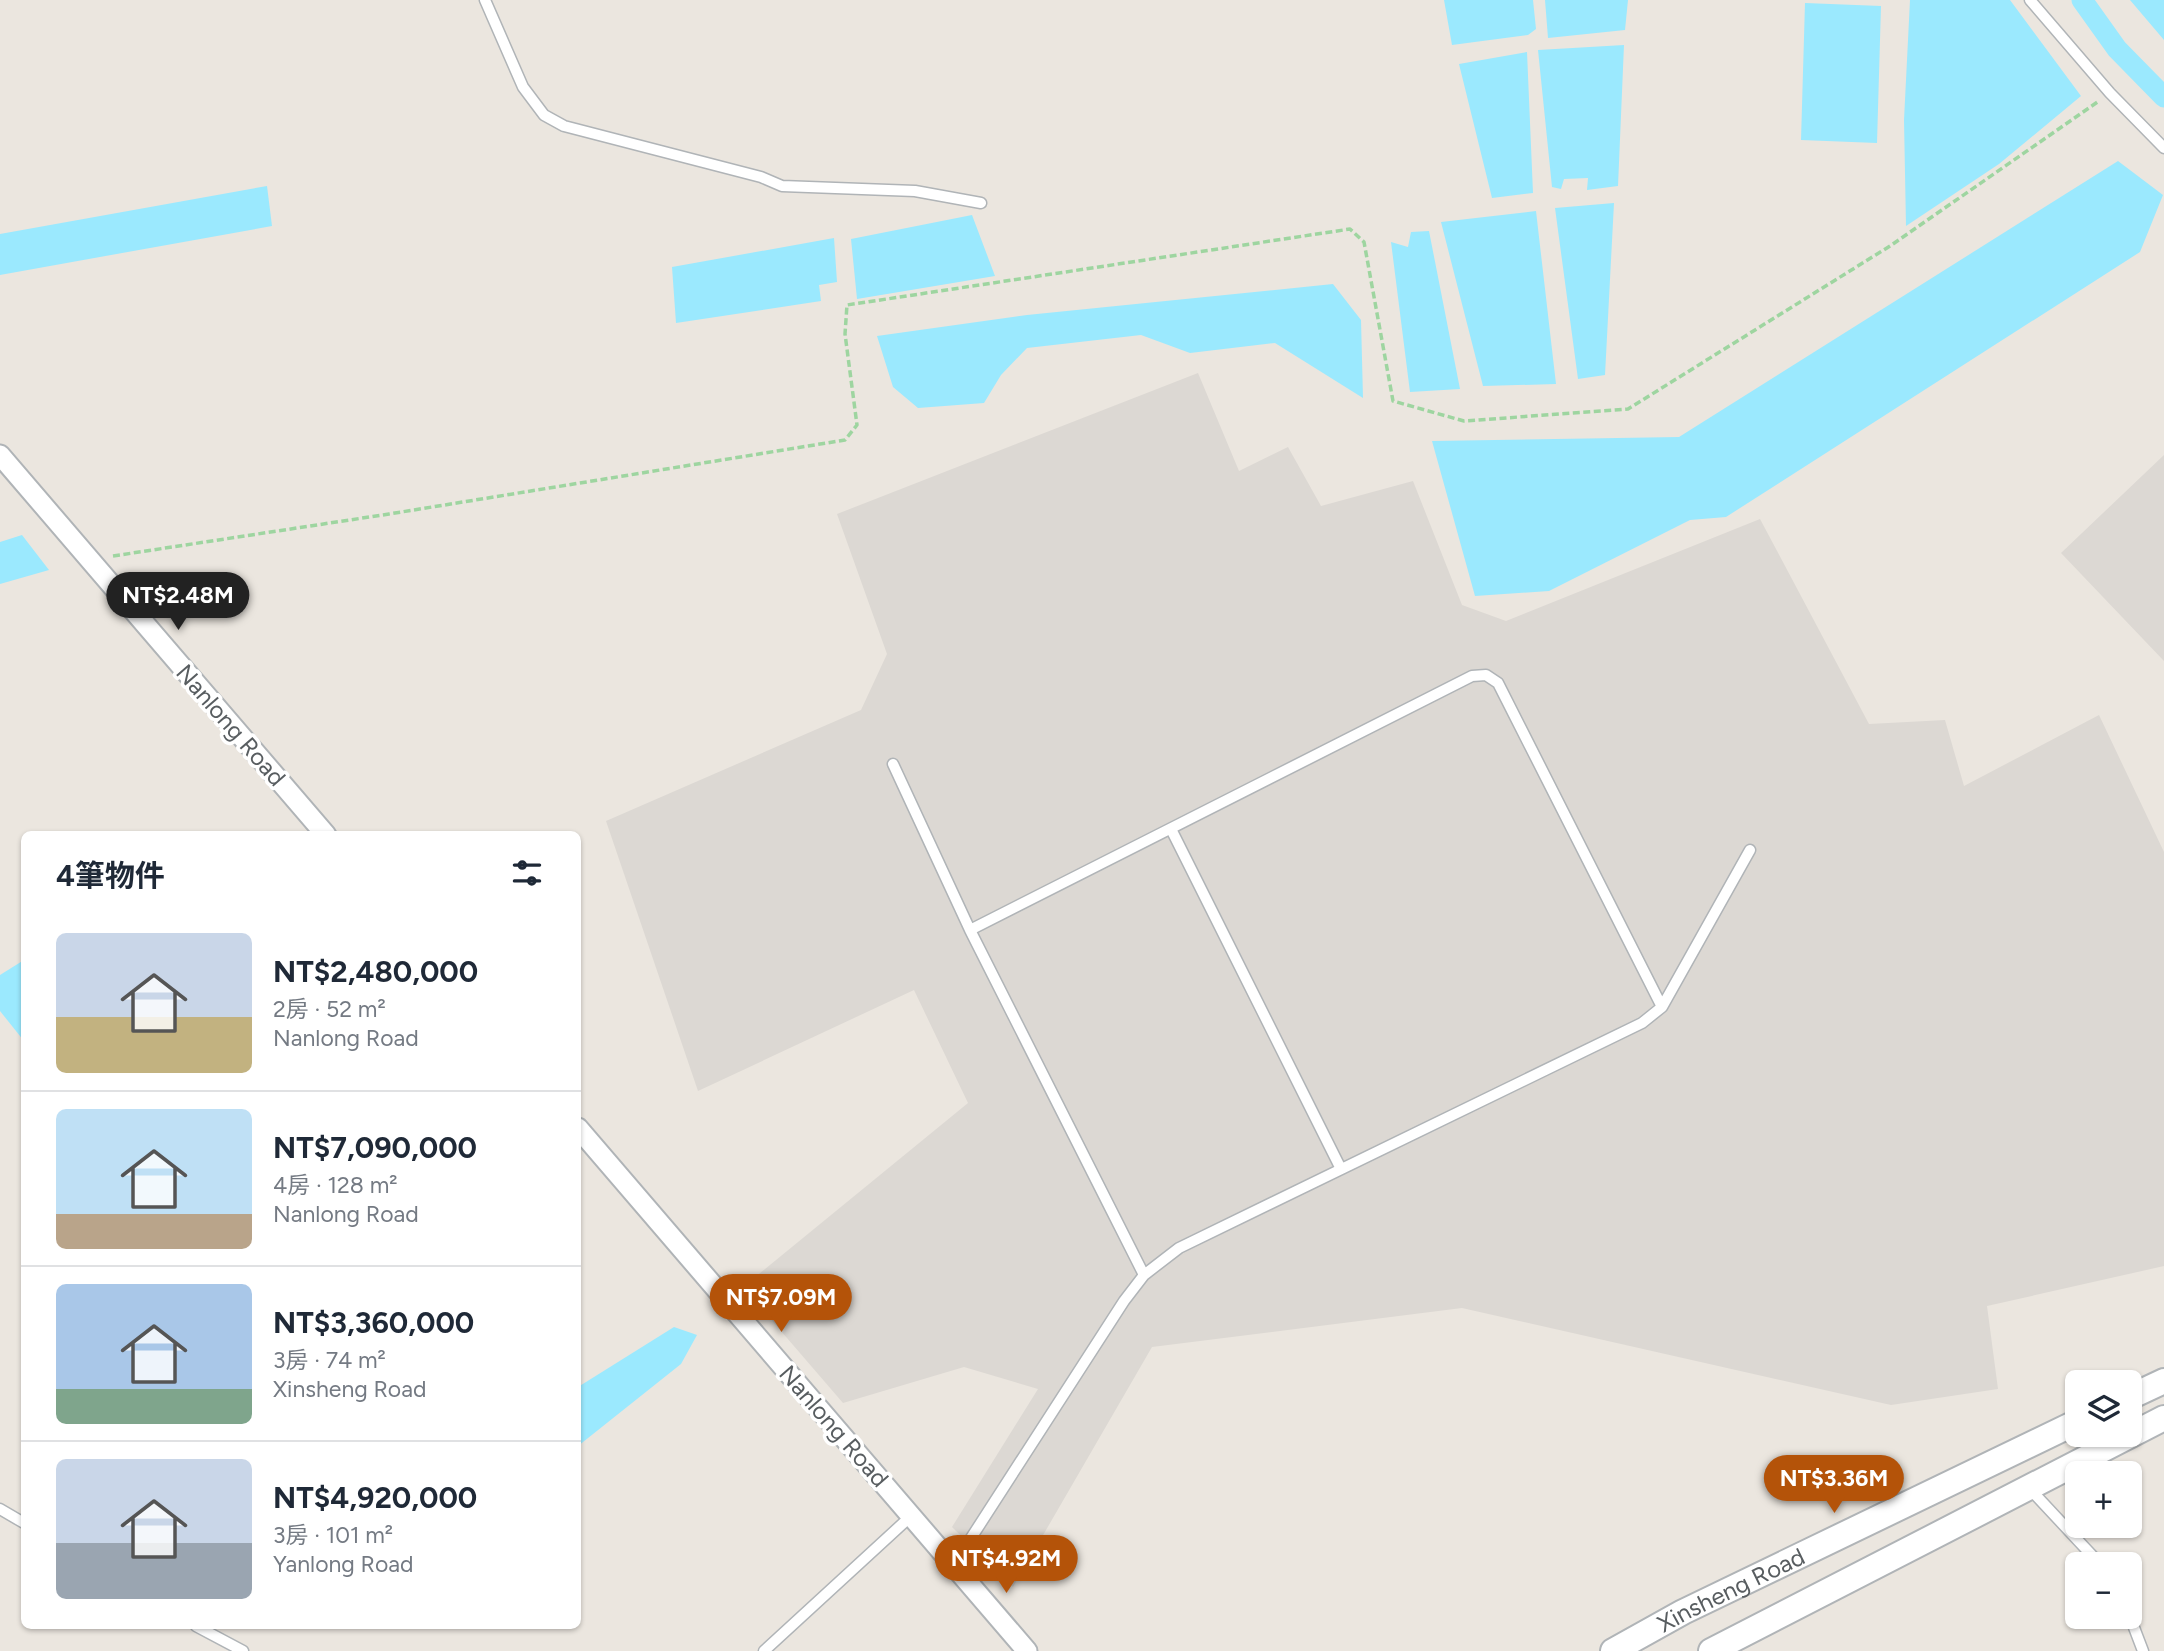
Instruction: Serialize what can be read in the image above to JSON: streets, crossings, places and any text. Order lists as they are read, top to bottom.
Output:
{
  "streets": {
    "street": ["Nanlong Road", "Xinsheng Road"]
  },
  "page": {
    "price": [
      "NT$2.48M",
      "NT$7.09M",
      "NT$3.36M",
      "NT$4.92M"
    ],
    "heading": "4筆物件",
    "list": [
      {
        "name": "NT$2,480,000",
        "note": "2房 · 52 m² · Nanlong Road"
      },
      {
        "name": "NT$7,090,000",
        "note": "4房 · 128 m² · Nanlong Road"
      },
      {
        "name": "NT$3,360,000",
        "note": "3房 · 74 m² · Xinsheng Road"
      },
      {
        "name": "NT$4,920,000",
        "note": "3房 · 101 m² · Yanlong Road"
      }
    ],
    "map_buttons": ["+", "−"]
  }
}
